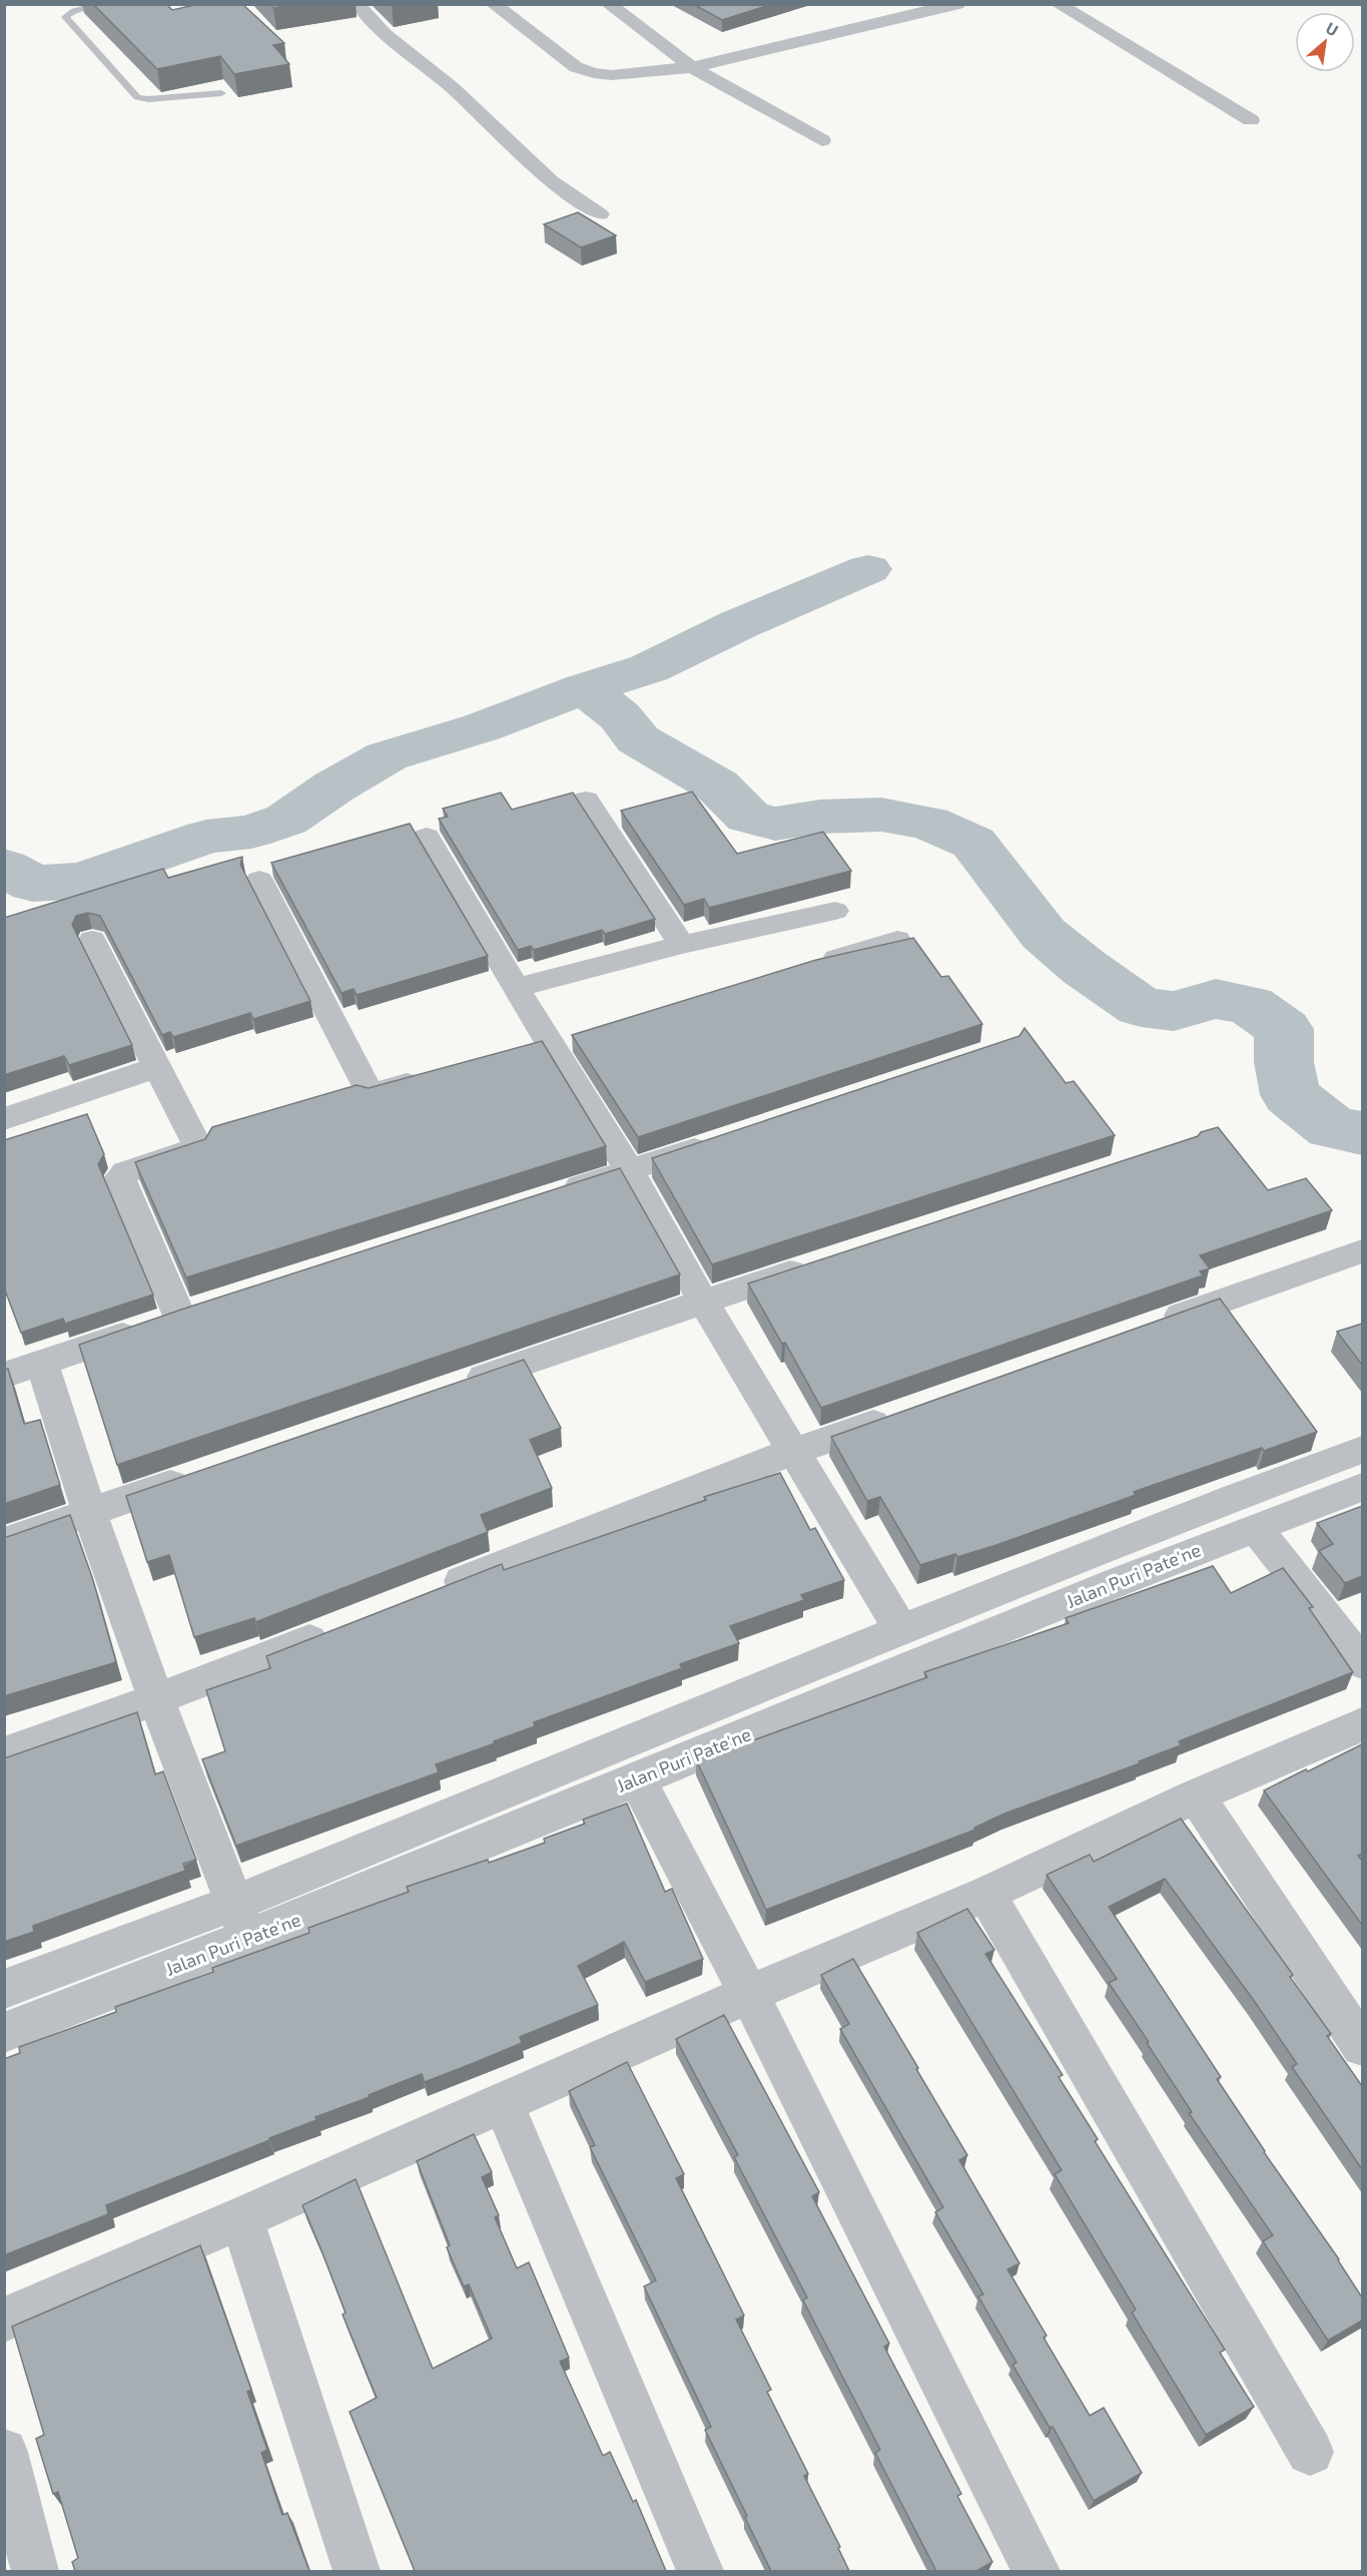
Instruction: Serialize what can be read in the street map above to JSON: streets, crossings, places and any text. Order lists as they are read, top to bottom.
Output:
{
  "streets": {
    "street": ["Jalan Puri Pate'ne"]
  },
  "north": "top right"
}
